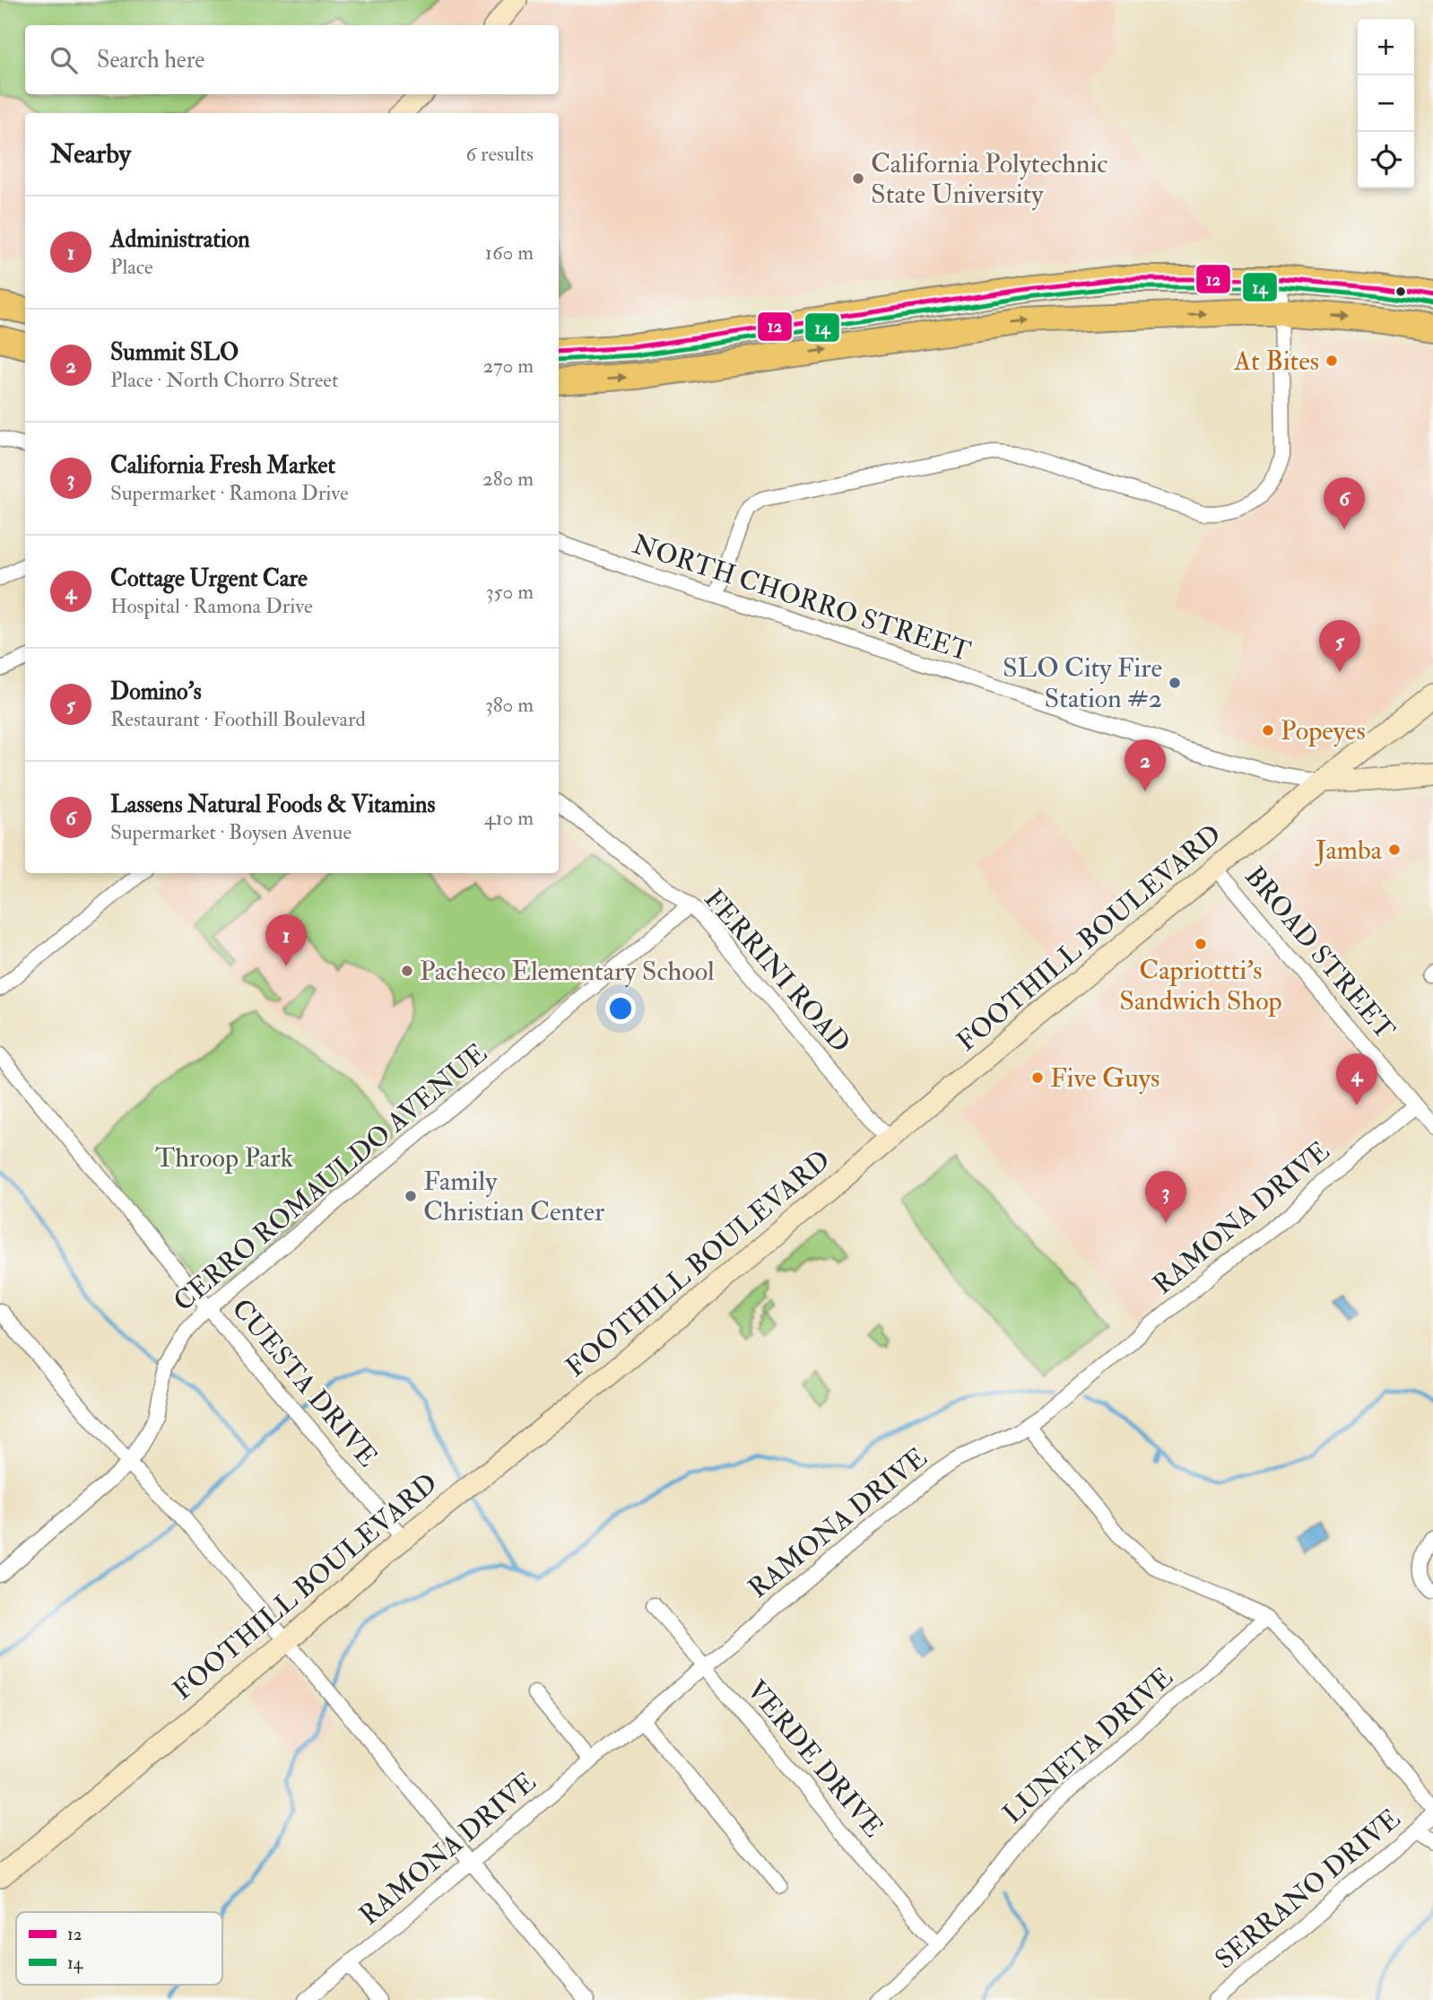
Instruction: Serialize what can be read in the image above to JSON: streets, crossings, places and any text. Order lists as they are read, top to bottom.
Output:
{
  "streets": {
    "street": [
      "NORTH CHORRO STREET",
      "FOOTHILL BOULEVARD",
      "BROAD STREET",
      "FERRINI ROAD",
      "CERRO ROMAULDO AVENUE",
      "RAMONA DRIVE",
      "CUESTA DRIVE",
      "LUNETA DRIVE",
      "VERDE DRIVE",
      "SERRANO DRIVE"
    ]
  },
  "crossings": [
    ["NORTH CHORRO STREET", "FOOTHILL BOULEVARD"],
    ["FOOTHILL BOULEVARD", "BROAD STREET"],
    ["FOOTHILL BOULEVARD", "FERRINI ROAD"],
    ["FOOTHILL BOULEVARD", "CUESTA DRIVE"],
    ["BROAD STREET", "RAMONA DRIVE"],
    ["FERRINI ROAD", "CERRO ROMAULDO AVENUE"],
    ["CERRO ROMAULDO AVENUE", "CUESTA DRIVE"],
    ["RAMONA DRIVE", "VERDE DRIVE"],
    ["LUNETA DRIVE", "VERDE DRIVE"]
  ],
  "parks": ["Throop Park"],
  "places": [
    "California Polytechnic State University",
    "At Bites",
    "SLO City Fire Station #2",
    "Popeyes",
    "Jamba",
    "Capriottti's Sandwich Shop",
    "Pacheco Elementary School",
    "Five Guys",
    "Family Christian Center"
  ],
  "lines": ["transit line 12", "transit line 14"],
  "legend": ["12", "14"],
  "page": {
    "map_buttons": ["+", "−"],
    "search": "Search here",
    "heading": ["Nearby", "6 results"],
    "list": [
      {
        "mark": "1",
        "name": "Administration",
        "note": "Place",
        "value": "160 m"
      },
      {
        "mark": "2",
        "name": "Summit SLO",
        "note": "Place · North Chorro Street",
        "value": "270 m"
      },
      {
        "mark": "3",
        "name": "California Fresh Market",
        "note": "Supermarket · Ramona Drive",
        "value": "280 m"
      },
      {
        "mark": "4",
        "name": "Cottage Urgent Care",
        "note": "Hospital · Ramona Drive",
        "value": "350 m"
      },
      {
        "mark": "5",
        "name": "Domino's",
        "note": "Restaurant · Foothill Boulevard",
        "value": "380 m"
      },
      {
        "mark": "6",
        "name": "Lassens Natural Foods & Vitamins",
        "note": "Supermarket · Boysen Avenue",
        "value": "410 m"
      }
    ],
    "pins": [
      "6",
      "5",
      "2",
      "1",
      "4",
      "3"
    ]
  }
}
